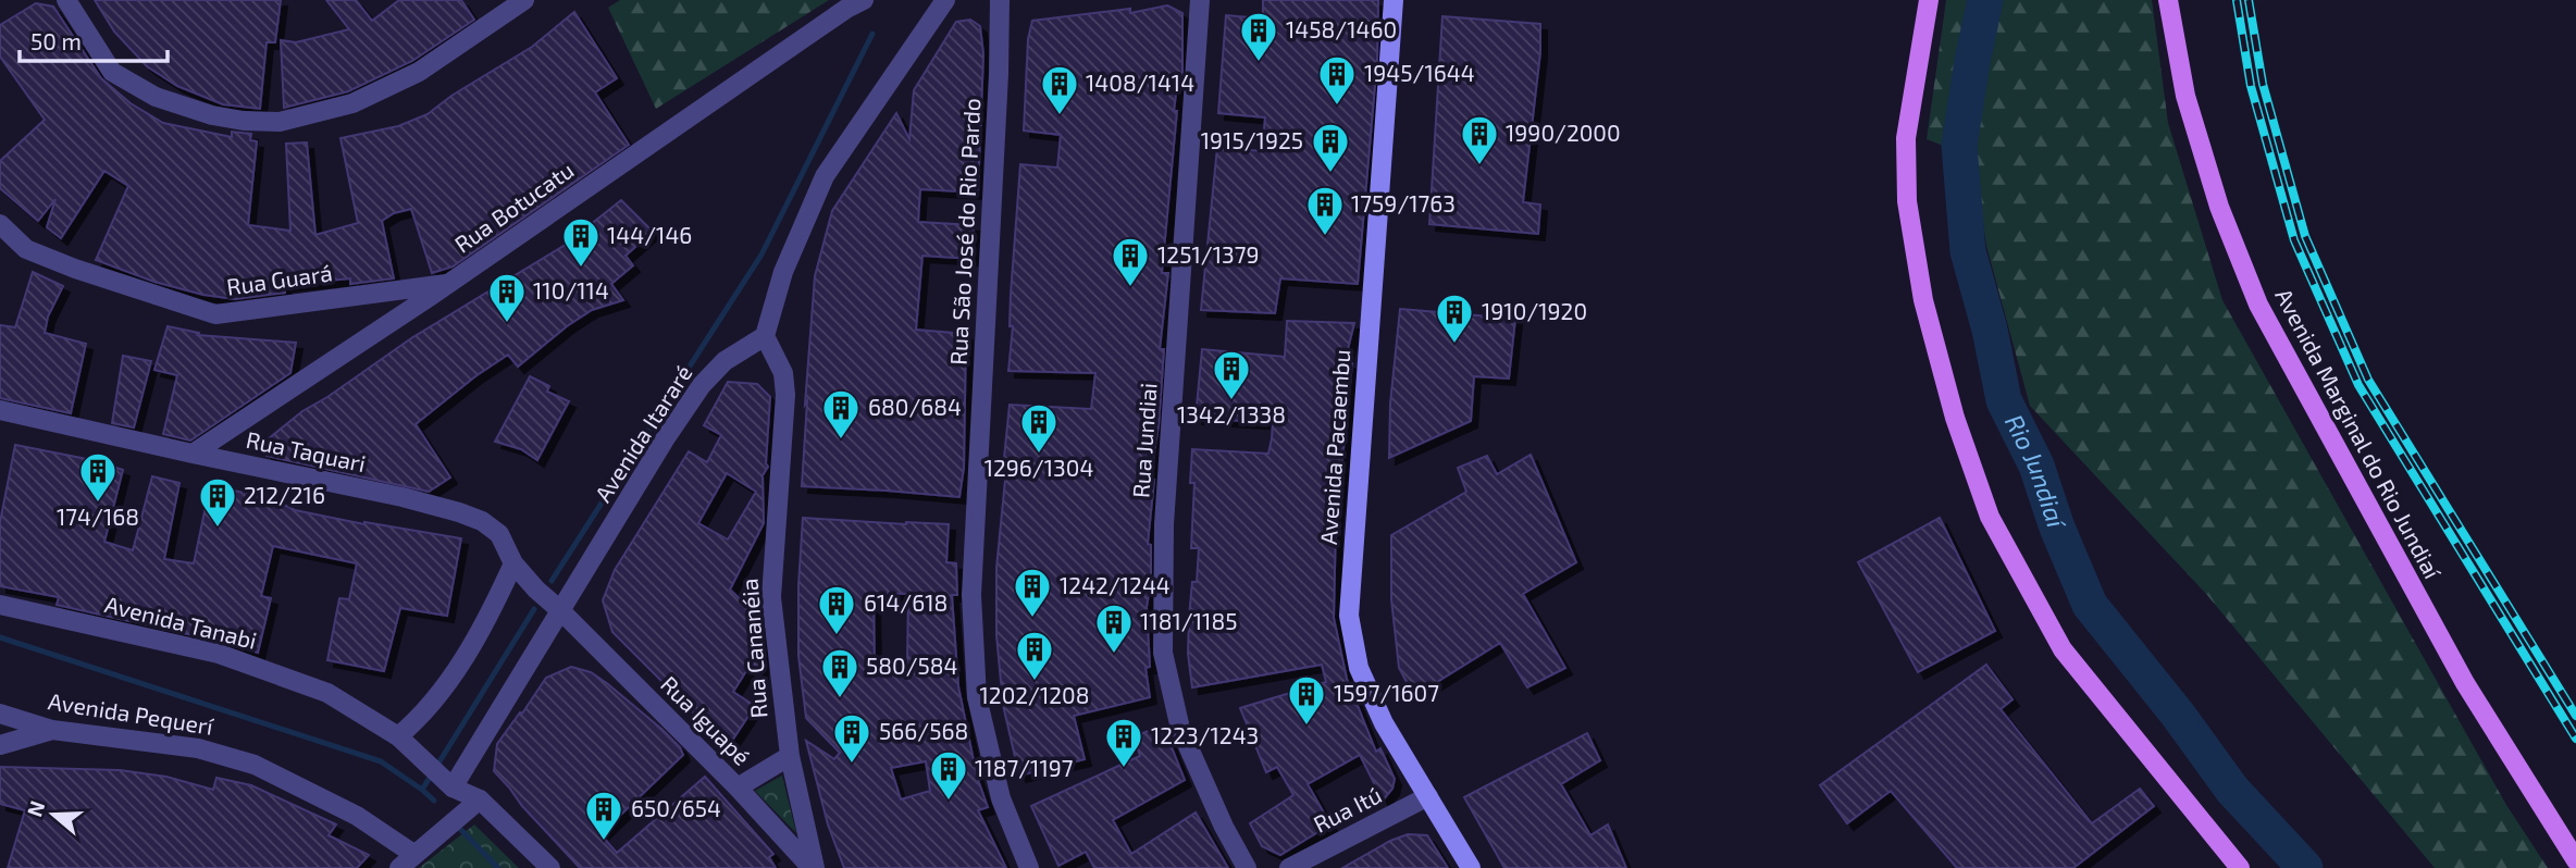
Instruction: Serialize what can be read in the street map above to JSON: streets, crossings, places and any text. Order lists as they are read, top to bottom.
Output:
{
  "streets": {
    "main road": ["Avenida Marginal do Rio Jundiaí", "Avenida Pacaembu"],
    "street": [
      "Rua Botucatu",
      "Rua São José do Rio Pardo",
      "Rua Guará",
      "Avenida Itararé",
      "Rua Jundiai",
      "Rua Taquari",
      "Avenida Tanabi",
      "Rua Cananéia",
      "Avenida Pequerí",
      "Rua Iguapé",
      "Rua Itú"
    ]
  },
  "crossings": [
    ["Rua Botucatu", "Rua Guará"],
    ["Rua Botucatu", "Rua Taquari"],
    ["Avenida Itararé", "Rua Taquari"],
    ["Avenida Itararé", "Avenida Tanabi"],
    ["Avenida Itararé", "Rua Cananéia"],
    ["Avenida Itararé", "Rua Iguapé"],
    ["Avenida Pacaembu", "Rua Itú"],
    ["Rua Taquari", "Rua Iguapé"],
    ["Rua Cananéia", "Rua Iguapé"]
  ],
  "water": ["Rio Jundiaí"],
  "places": {
    "building": [
      "1458/1460",
      "1945/1644",
      "1408/1414",
      "1990/2000",
      "1915/1925",
      "1759/1763",
      "144/146",
      "1251/1379",
      "110/114",
      "1910/1920",
      "1342/1338",
      "680/684",
      "1296/1304",
      "174/168",
      "212/216",
      "1242/1244",
      "614/618",
      "1181/1185",
      "1202/1208",
      "580/584",
      "1597/1607",
      "566/568",
      "1223/1243",
      "1187/1197",
      "650/654"
    ]
  },
  "scale_bar": "50 m",
  "north": "left"
}
